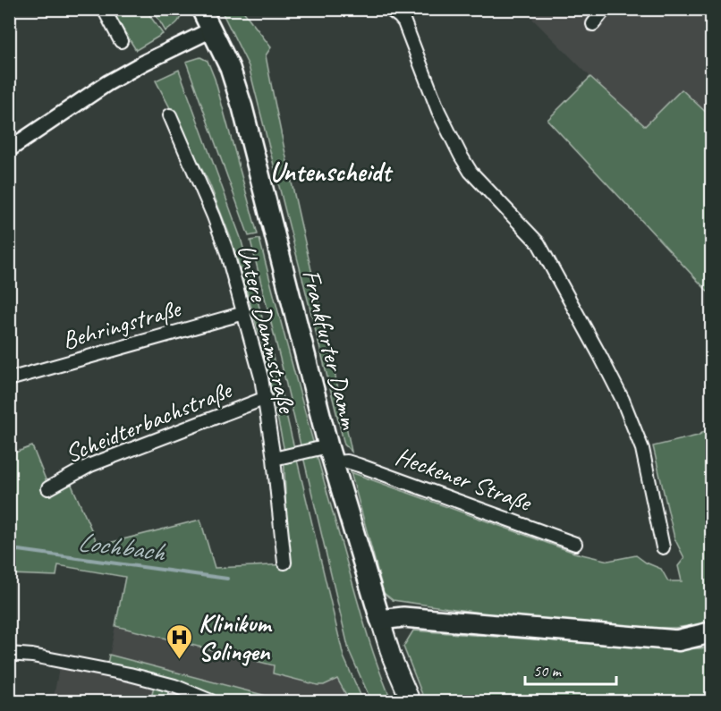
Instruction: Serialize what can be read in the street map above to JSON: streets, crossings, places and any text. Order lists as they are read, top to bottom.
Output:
{
  "streets": {
    "main road": ["Frankfurter Damm"],
    "street": [
      "Behringstraße",
      "Untere Dammstraße",
      "Scheidterbachstraße",
      "Heckener Straße"
    ]
  },
  "crossings": [
    ["Behringstraße", "Untere Dammstraße"],
    ["Untere Dammstraße", "Scheidterbachstraße"],
    ["Untere Dammstraße", "Heckener Straße"],
    ["Frankfurter Damm", "Heckener Straße"]
  ],
  "districts": ["Untenscheidt"],
  "water": ["Lochbach"],
  "places": {
    "hospital": ["Klinikum Solingen"]
  },
  "scale_bar": "50 m"
}
